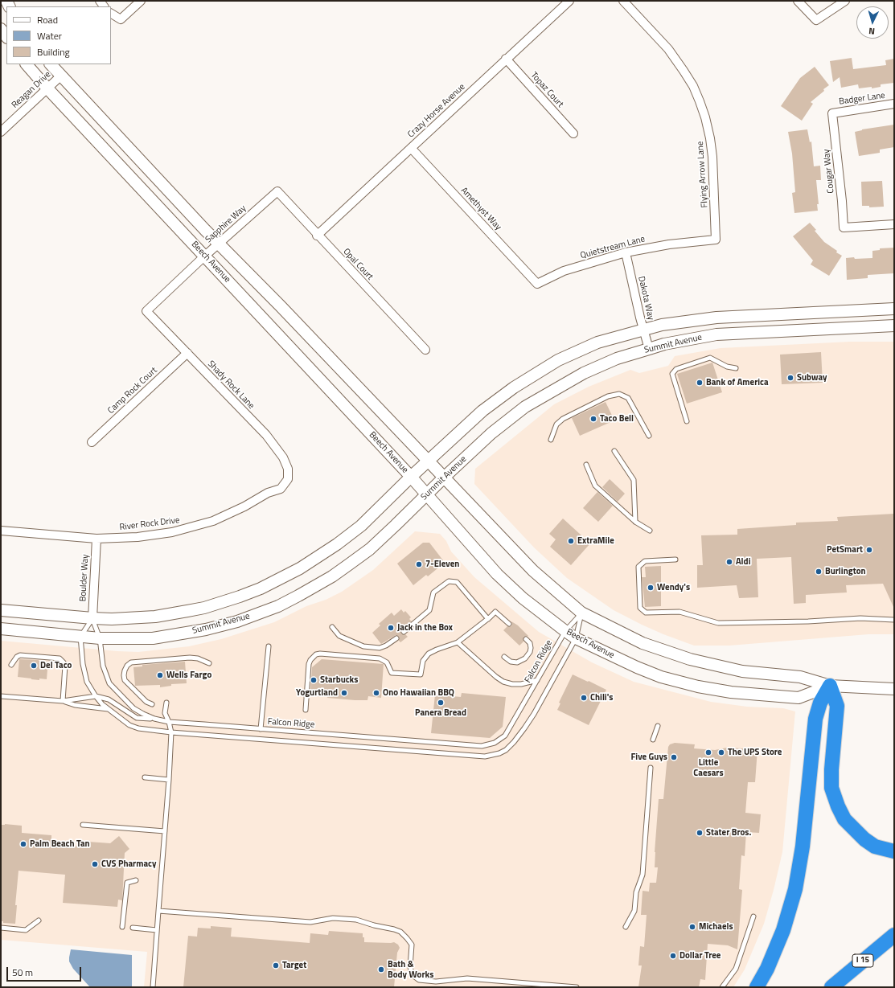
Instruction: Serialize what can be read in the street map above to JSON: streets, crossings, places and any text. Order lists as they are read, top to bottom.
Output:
{
  "streets": {
    "highway": ["I 15"],
    "main road": ["Beech Avenue", "Summit Avenue"],
    "street": [
      "Reagan Drive",
      "Topaz Court",
      "Badger Lane",
      "Crazy Horse Avenue",
      "Cougar Way",
      "Flying Arrow Lane",
      "Amethyst Way",
      "Sapphire Way",
      "Quietstream Lane",
      "Opal Court",
      "Dakota Way",
      "Shady Rock Lane",
      "Camp Rock Court",
      "River Rock Drive",
      "Boulder Way"
    ],
    "lane": ["Falcon Ridge"]
  },
  "crossings": [
    ["Reagan Drive", "Beech Avenue"],
    ["Topaz Court", "Crazy Horse Avenue"],
    ["Badger Lane", "Cougar Way"],
    ["Crazy Horse Avenue", "Amethyst Way"],
    ["Crazy Horse Avenue", "Opal Court"],
    ["Flying Arrow Lane", "Quietstream Lane"],
    ["Amethyst Way", "Quietstream Lane"],
    ["Sapphire Way", "Beech Avenue"],
    ["Sapphire Way", "Opal Court"],
    ["Sapphire Way", "Shady Rock Lane"],
    ["Quietstream Lane", "Dakota Way"],
    ["Beech Avenue", "Summit Avenue"],
    ["Beech Avenue", "Falcon Ridge"],
    ["Dakota Way", "Summit Avenue"],
    ["Summit Avenue", "Boulder Way"],
    ["Summit Avenue", "Falcon Ridge"],
    ["Shady Rock Lane", "Camp Rock Court"],
    ["Shady Rock Lane", "River Rock Drive"],
    ["River Rock Drive", "Boulder Way"],
    ["Boulder Way", "Falcon Ridge"]
  ],
  "places": [
    "Subway",
    "Bank of America",
    "Taco Bell",
    "ExtraMile",
    "PetSmart",
    "Aldi",
    "7-Eleven",
    "Burlington",
    "Wendy's",
    "Jack in the Box",
    "Del Taco",
    "Wells Fargo",
    "Starbucks",
    "Yogurtland",
    "Ono Hawaiian BBQ",
    "Chili's",
    "Panera Bread",
    "Little Caesars",
    "The UPS Store",
    "Five Guys",
    "Stater Bros.",
    "Palm Beach Tan",
    "CVS Pharmacy",
    "Michaels",
    "Dollar Tree",
    "Target",
    "Bath & Body Works"
  ],
  "legend": ["Road", "Water", "Building"],
  "scale_bar": "50 m",
  "north": "bottom"
}
